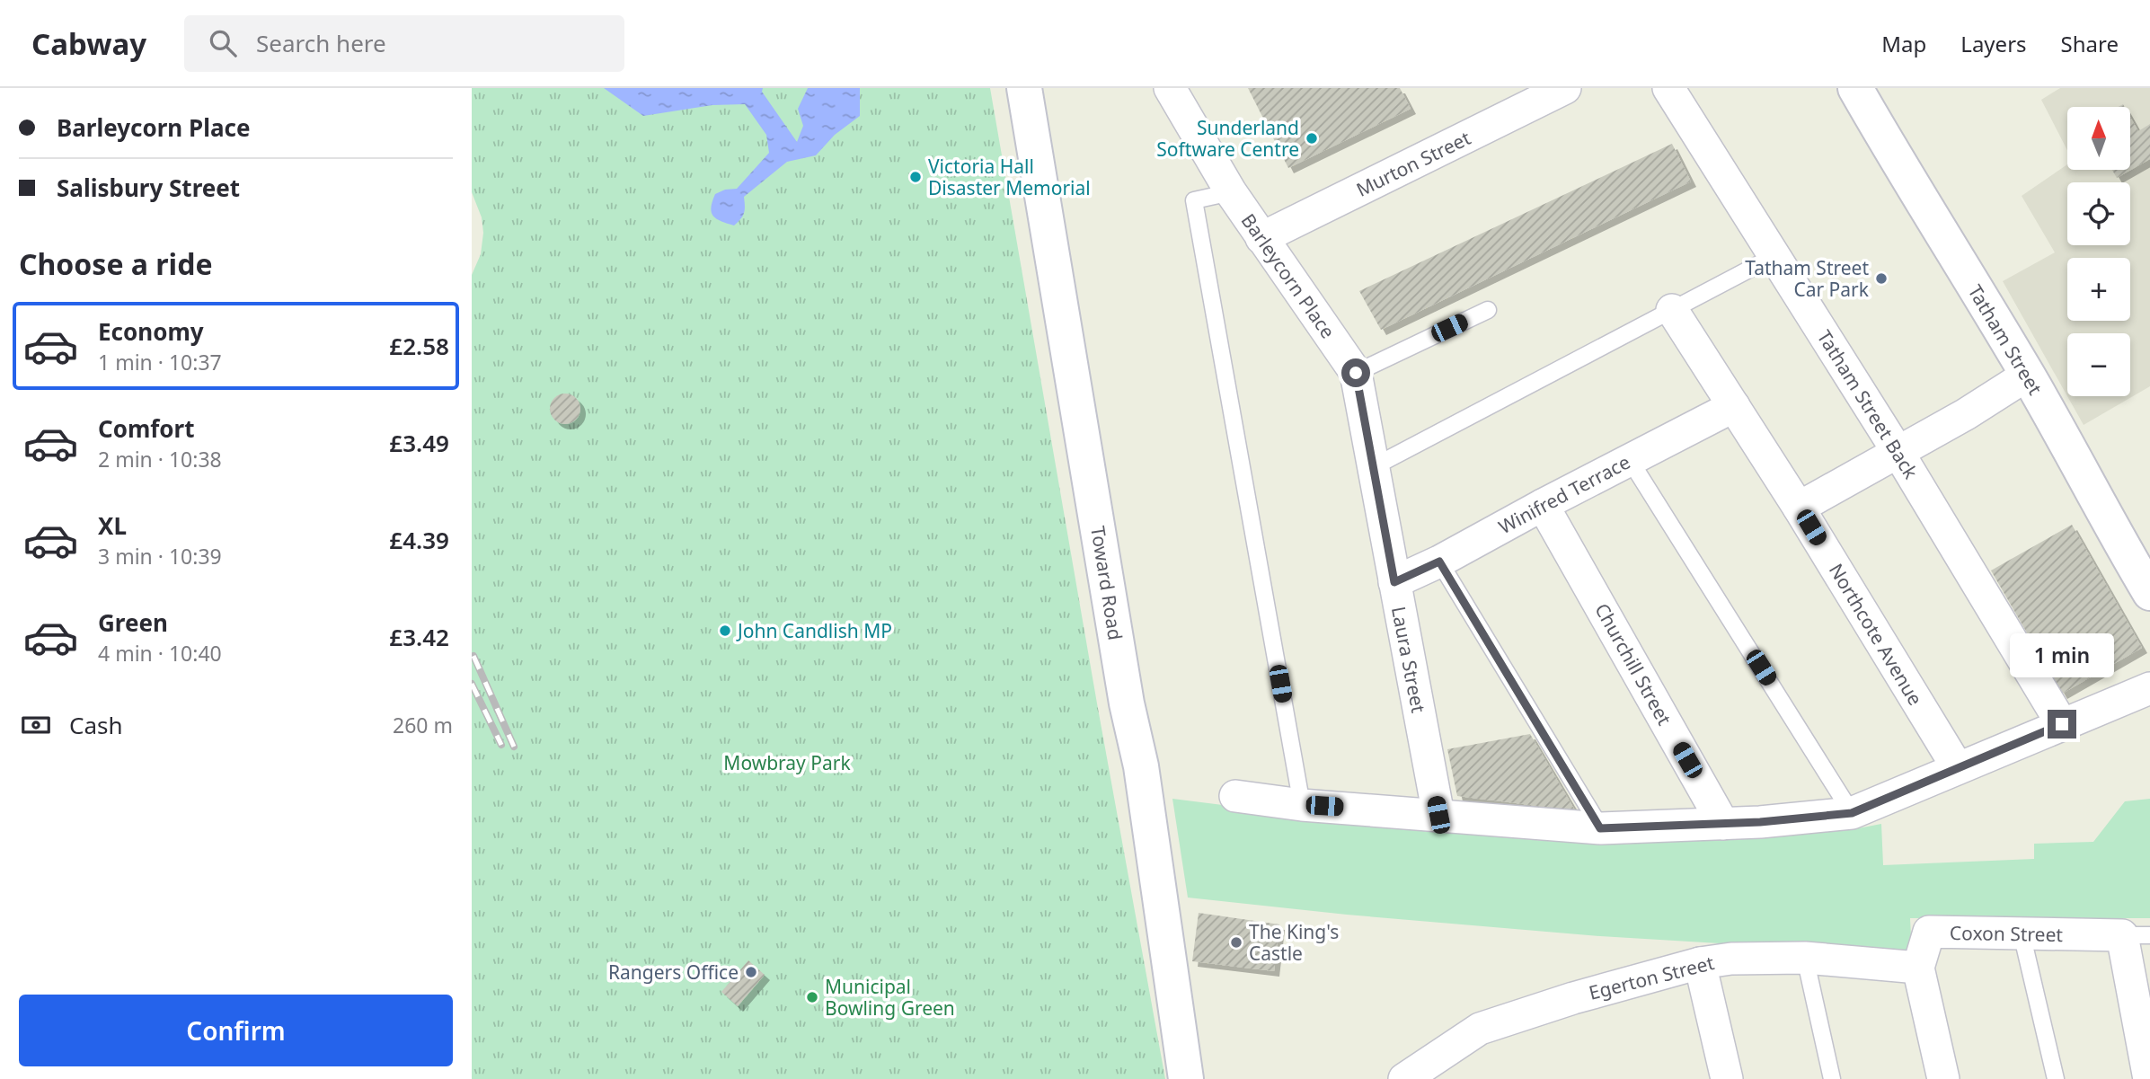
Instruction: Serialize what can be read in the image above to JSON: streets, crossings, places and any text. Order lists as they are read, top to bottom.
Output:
{
  "streets": {
    "main road": ["Tatham Street", "Toward Road"],
    "street": [
      "Murton Street",
      "Barleycorn Place",
      "Tatham Street Back",
      "Winifred Terrace",
      "Northcote Avenue",
      "Laura Street",
      "Churchill Street",
      "Coxon Street",
      "Egerton Street"
    ]
  },
  "crossings": [
    ["Murton Street", "Barleycorn Place"],
    ["Barleycorn Place", "Laura Street"],
    ["Winifred Terrace", "Northcote Avenue"],
    ["Winifred Terrace", "Laura Street"],
    ["Winifred Terrace", "Churchill Street"],
    ["Coxon Street", "Egerton Street"]
  ],
  "parks": ["Mowbray Park"],
  "places": [
    "Sunderland Software Centre",
    "Victoria Hall Disaster Memorial",
    "Tatham Street Car Park",
    "John Candlish MP",
    "The King's Castle",
    "Rangers Office",
    "Municipal Bowling Green"
  ],
  "north": "top",
  "page": {
    "header": "Cabway",
    "search": "Search here",
    "nav": ["Map", "Layers", "Share"],
    "banner": ["Barleycorn Place", "Salisbury Street"],
    "map_buttons": ["+", "−"],
    "heading": "Choose a ride",
    "list": [
      {
        "name": "Economy",
        "note": "1 min · 10:37",
        "value": "£2.58"
      },
      {
        "name": "Comfort",
        "note": "2 min · 10:38",
        "value": "£3.49"
      },
      {
        "name": "XL",
        "note": "3 min · 10:39",
        "value": "£4.39"
      },
      {
        "name": "Green",
        "note": "4 min · 10:40",
        "value": "£3.42"
      }
    ],
    "bubble": "1 min",
    "pay": ["Cash", "260 m"],
    "buttons": "Confirm"
  }
}
